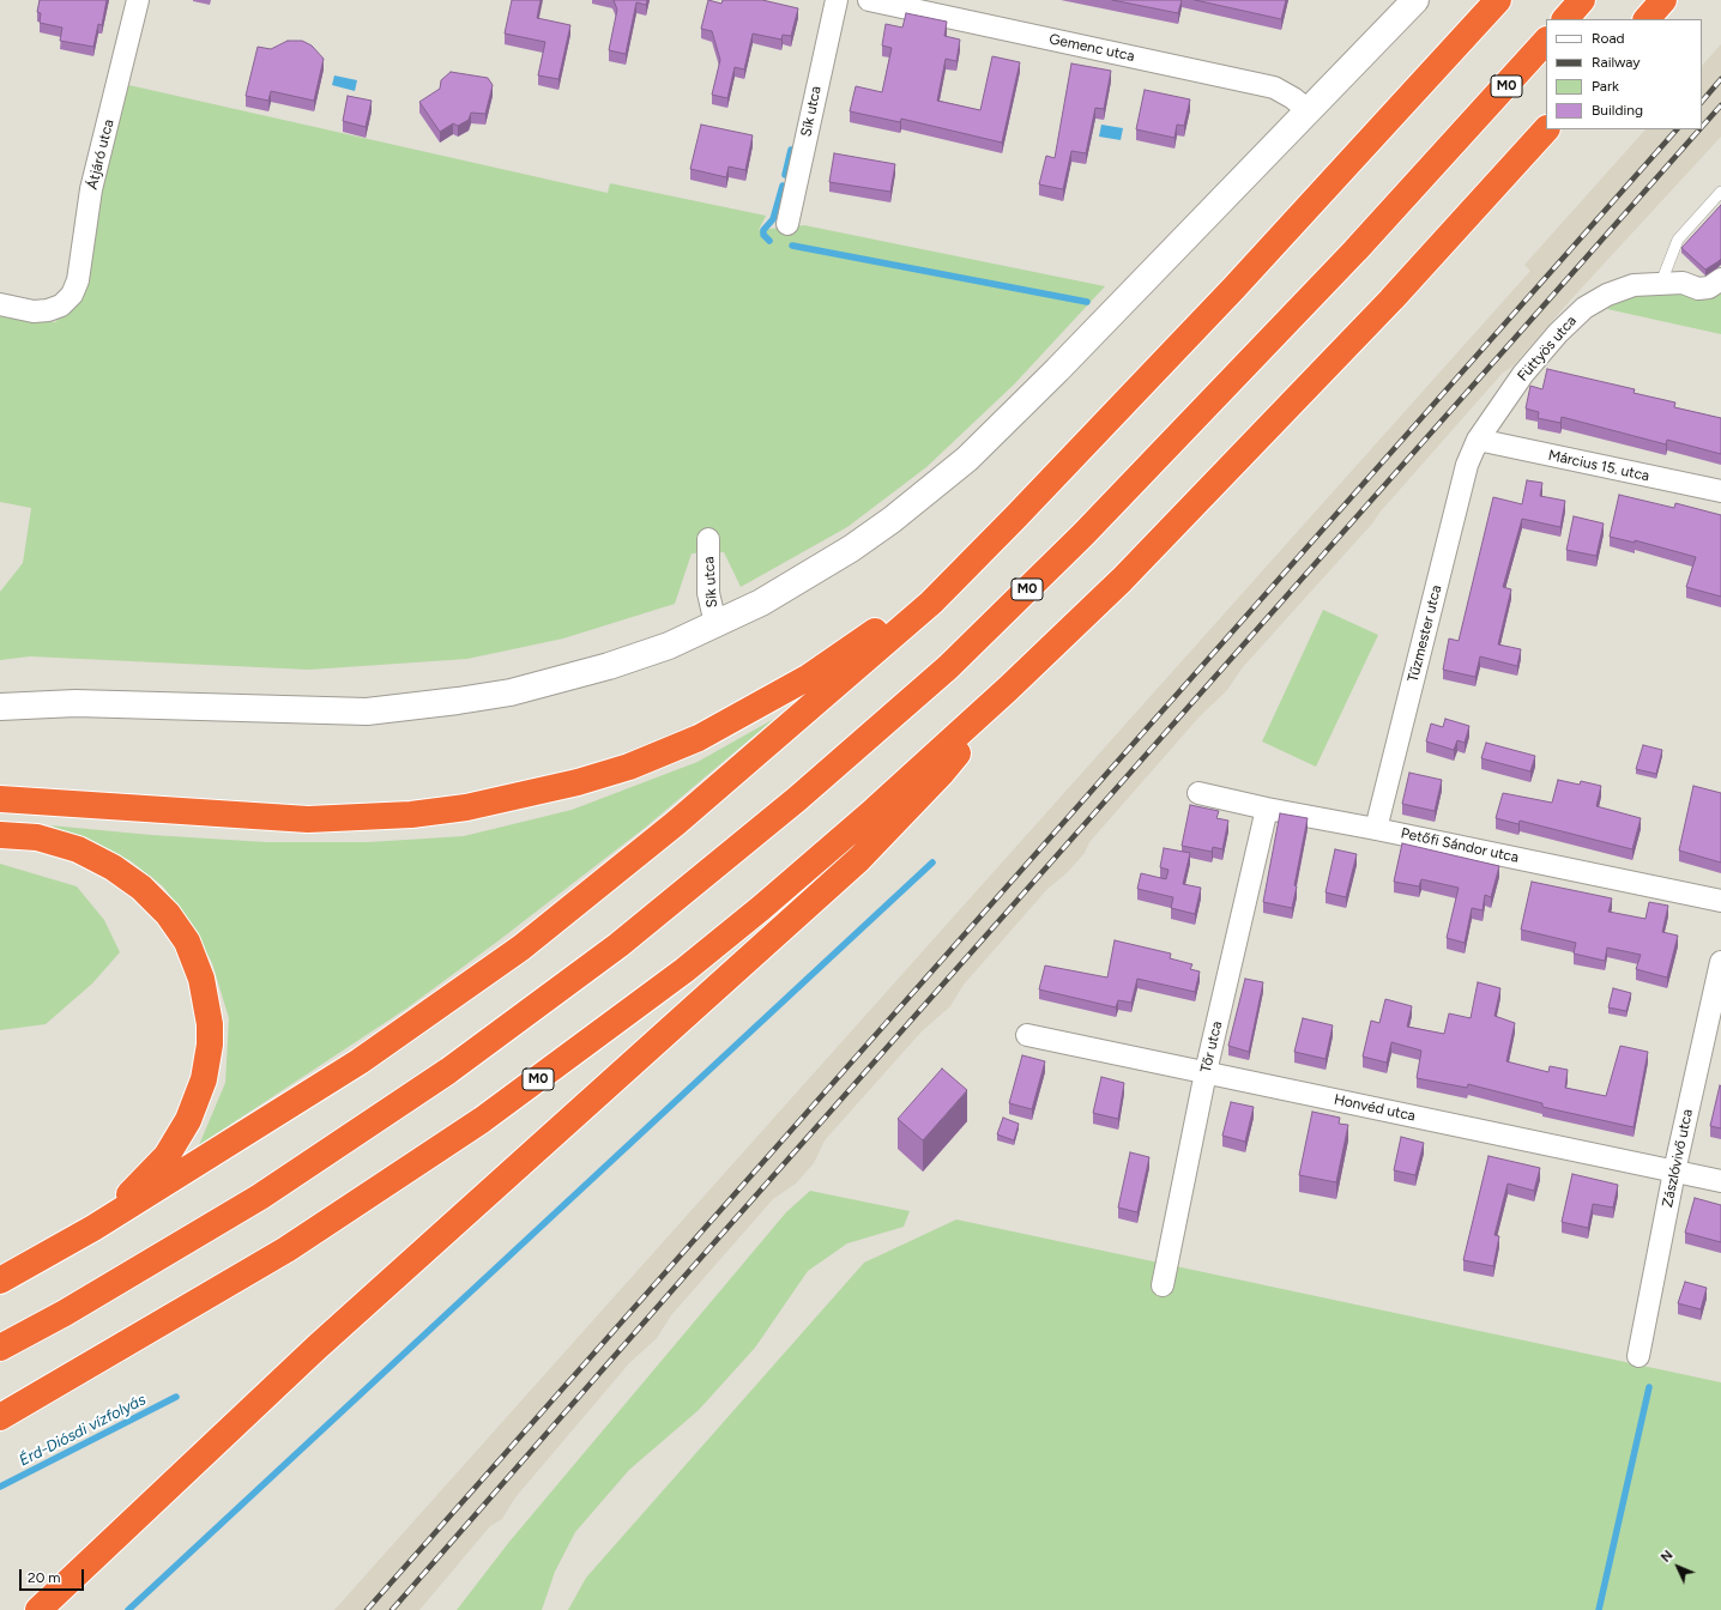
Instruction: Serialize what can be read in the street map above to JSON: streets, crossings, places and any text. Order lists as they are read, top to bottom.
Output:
{
  "streets": {
    "highway": ["M0"],
    "street": [
      "Gemenc utca",
      "Sík utca",
      "Átjáró utca",
      "Füttyös utca",
      "Március 15. utca",
      "Tűzmester utca",
      "Petőfi Sándor utca",
      "Tőr utca",
      "Honvéd utca",
      "Zászlóvivő utca"
    ]
  },
  "crossings": [
    ["Füttyös utca", "Március 15. utca"],
    ["Füttyös utca", "Tűzmester utca"],
    ["Március 15. utca", "Tűzmester utca"],
    ["Tűzmester utca", "Petőfi Sándor utca"],
    ["Petőfi Sándor utca", "Tőr utca"],
    ["Tőr utca", "Honvéd utca"],
    ["Honvéd utca", "Zászlóvivő utca"]
  ],
  "water": ["Érd-Diósdi vízfolyás"],
  "legend": [
    "Road",
    "Railway",
    "Park",
    "Building"
  ],
  "scale_bar": "20 m",
  "north": "top left"
}
